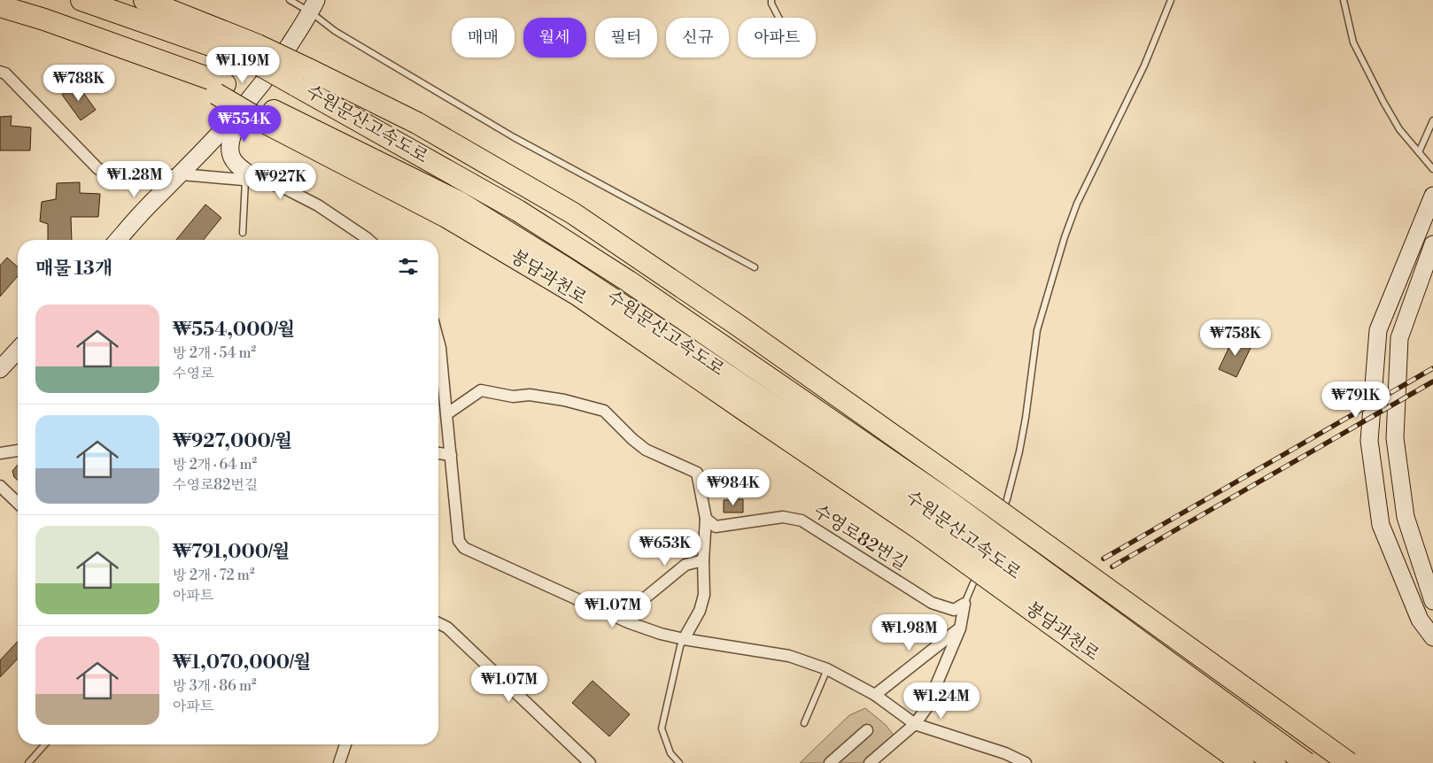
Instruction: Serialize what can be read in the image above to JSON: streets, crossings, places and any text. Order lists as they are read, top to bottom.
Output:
{
  "streets": {
    "highway": ["수원문산고속도로", "봉담과천로"],
    "street": ["수영로82번길"]
  },
  "crossings": [
    ["수원문산고속도로", "봉담과천로"]
  ],
  "page": {
    "chip": [
      "매매",
      "월세",
      "필터",
      "신규",
      "아파트"
    ],
    "price": [
      "₩1.19M",
      "₩788K",
      "₩554K",
      "₩1.28M",
      "₩927K",
      "₩758K",
      "₩791K",
      "₩984K",
      "₩653K",
      "₩1.07M",
      "₩1.98M",
      "₩1.07M",
      "₩1.24M"
    ],
    "heading": "매물 13개",
    "list": [
      {
        "name": "₩554,000/월",
        "note": "방 2개 · 54 m² · 수영로"
      },
      {
        "name": "₩927,000/월",
        "note": "방 2개 · 64 m² · 수영로82번길"
      },
      {
        "name": "₩791,000/월",
        "note": "방 2개 · 72 m² · 아파트"
      },
      {
        "name": "₩1,070,000/월",
        "note": "방 3개 · 86 m² · 아파트"
      }
    ]
  }
}
